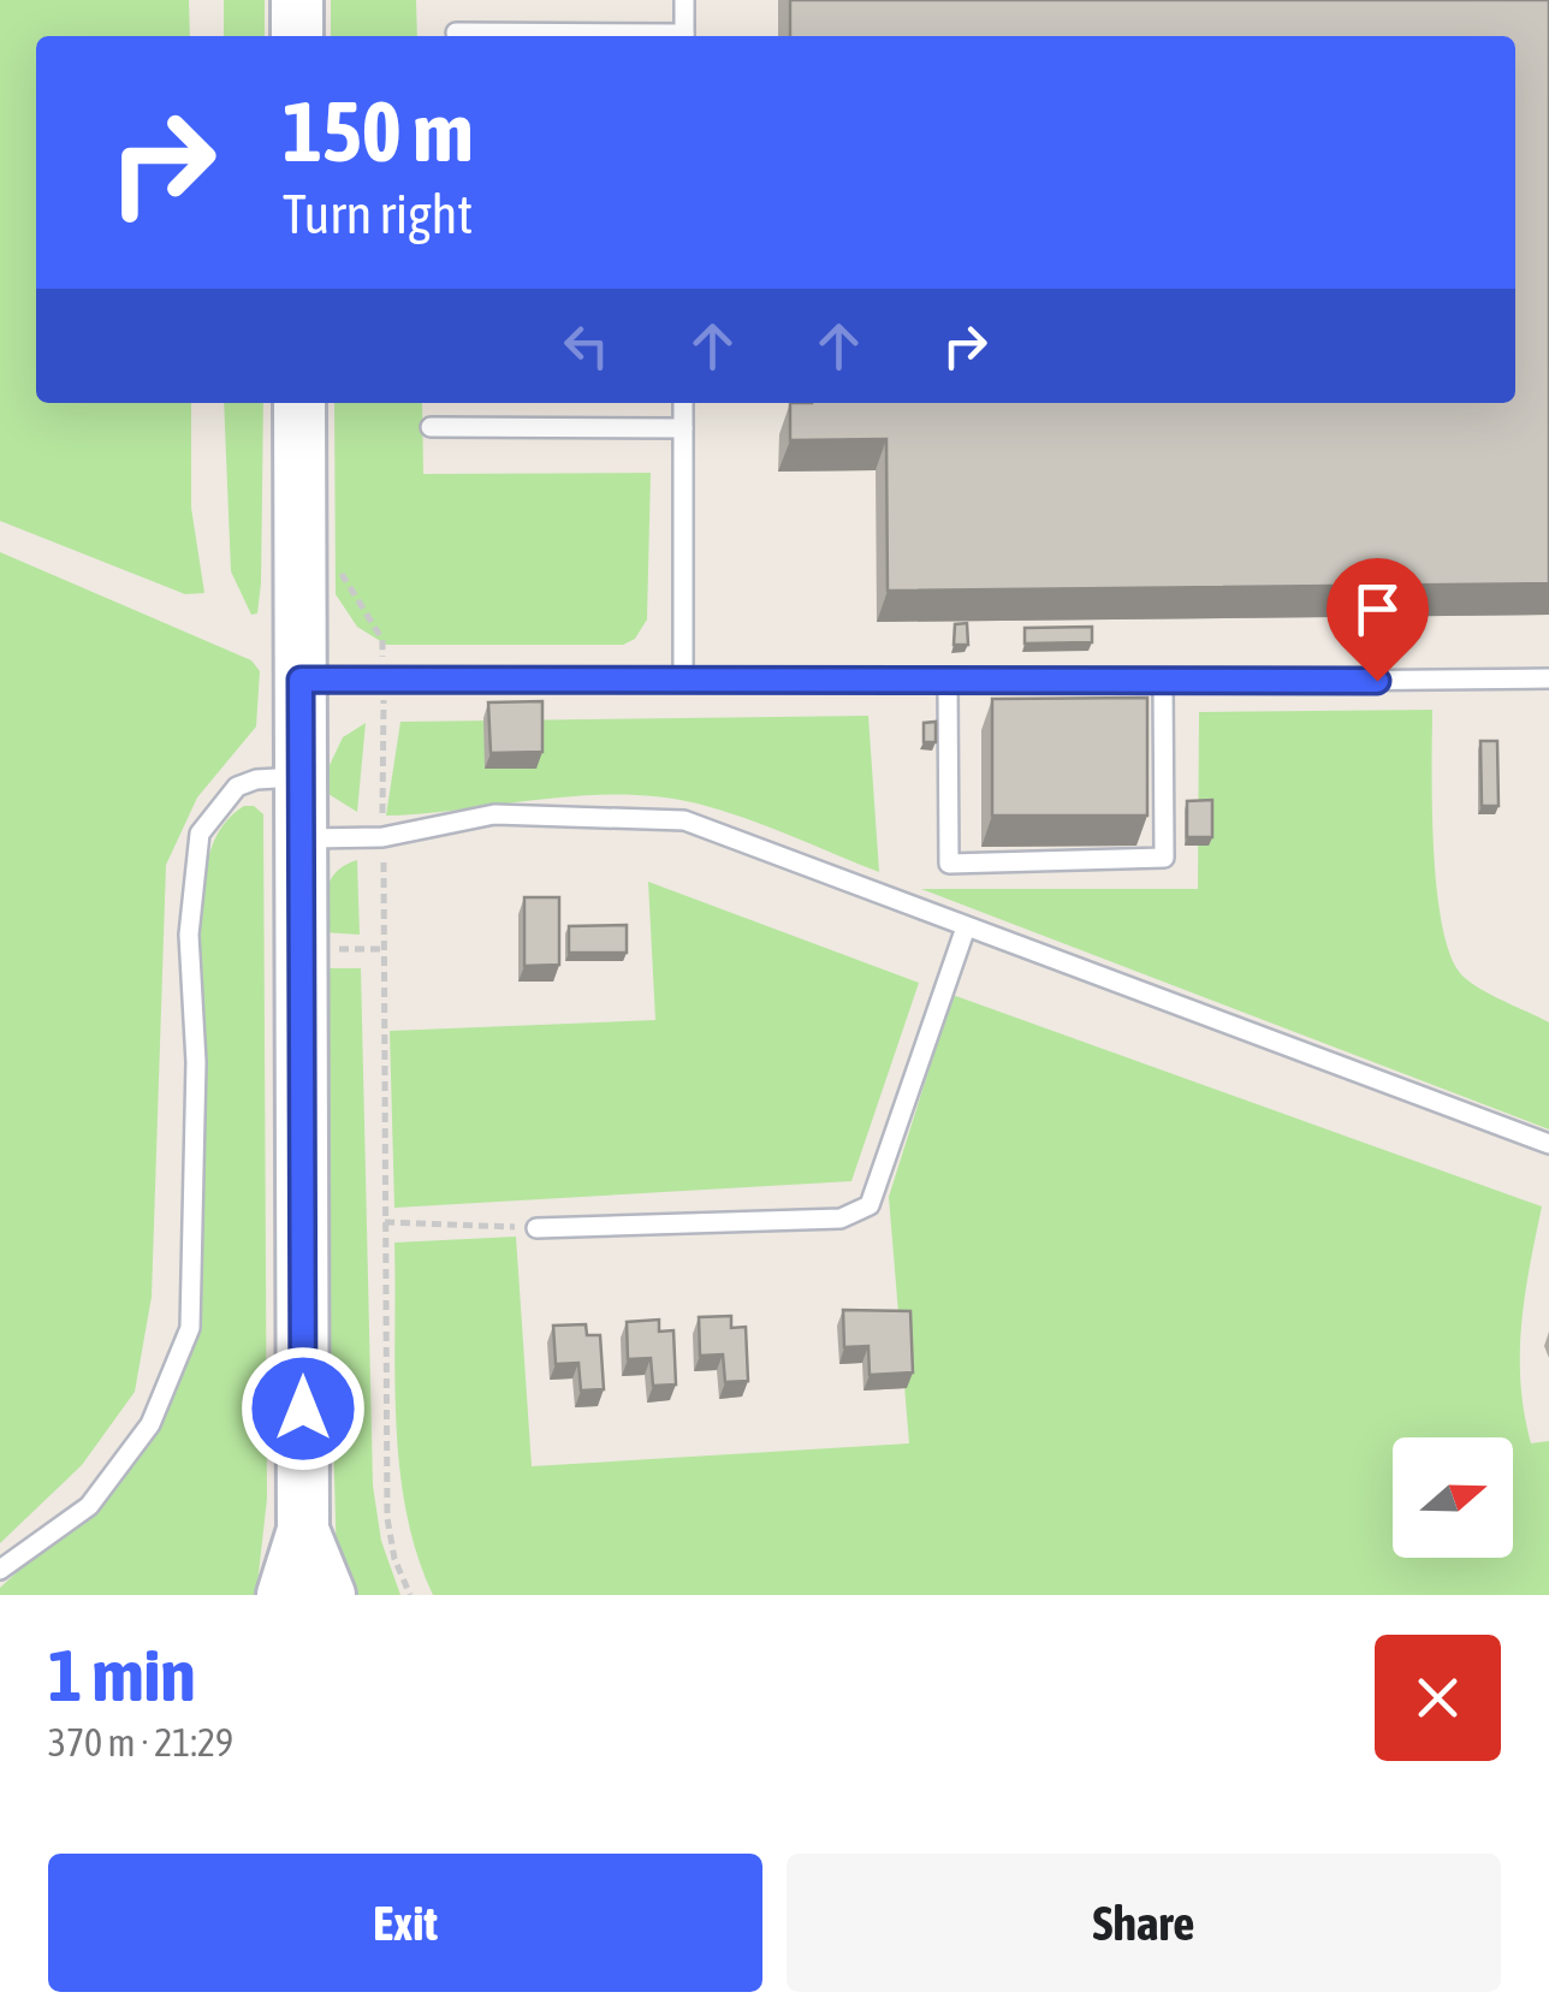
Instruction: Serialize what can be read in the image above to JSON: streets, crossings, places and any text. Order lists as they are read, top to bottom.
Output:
{
  "north": "right",
  "page": {
    "turn": ["150 m", "Turn right"],
    "heading": ["1 min", "370 m · 21:29"],
    "buttons": ["Exit", "Share"]
  }
}
